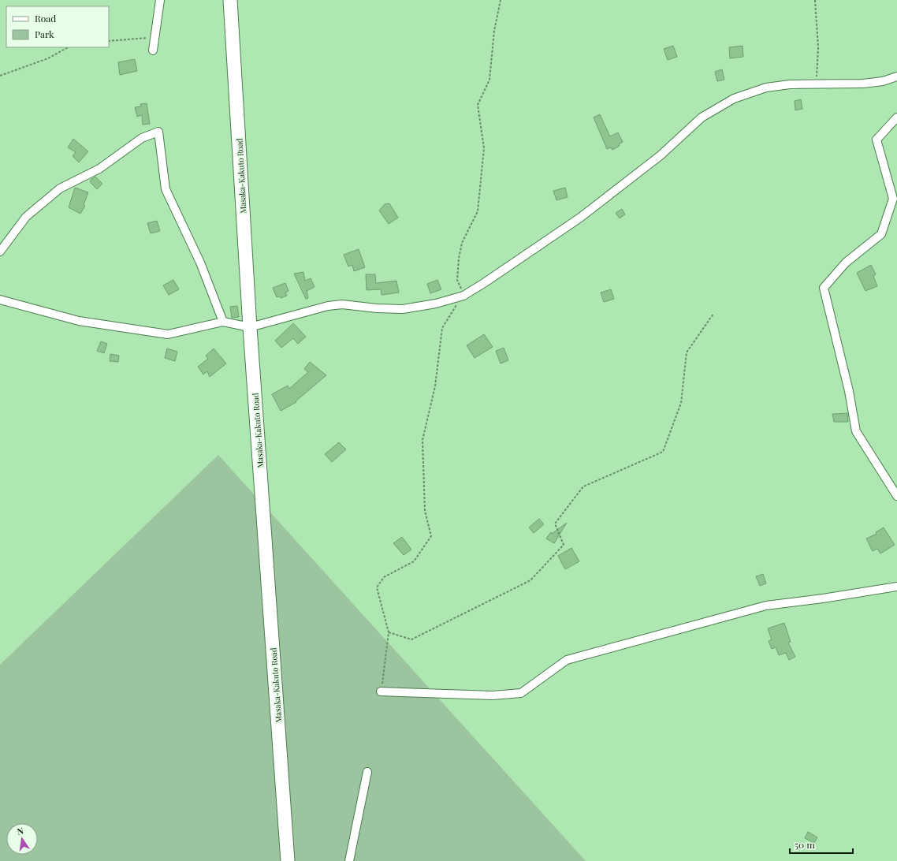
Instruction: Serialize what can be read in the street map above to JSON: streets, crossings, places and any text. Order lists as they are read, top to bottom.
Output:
{
  "streets": {
    "highway": ["Masaka-Kakuto Road"]
  },
  "legend": ["Road", "Park"],
  "scale_bar": "50 m",
  "north": "top"
}
